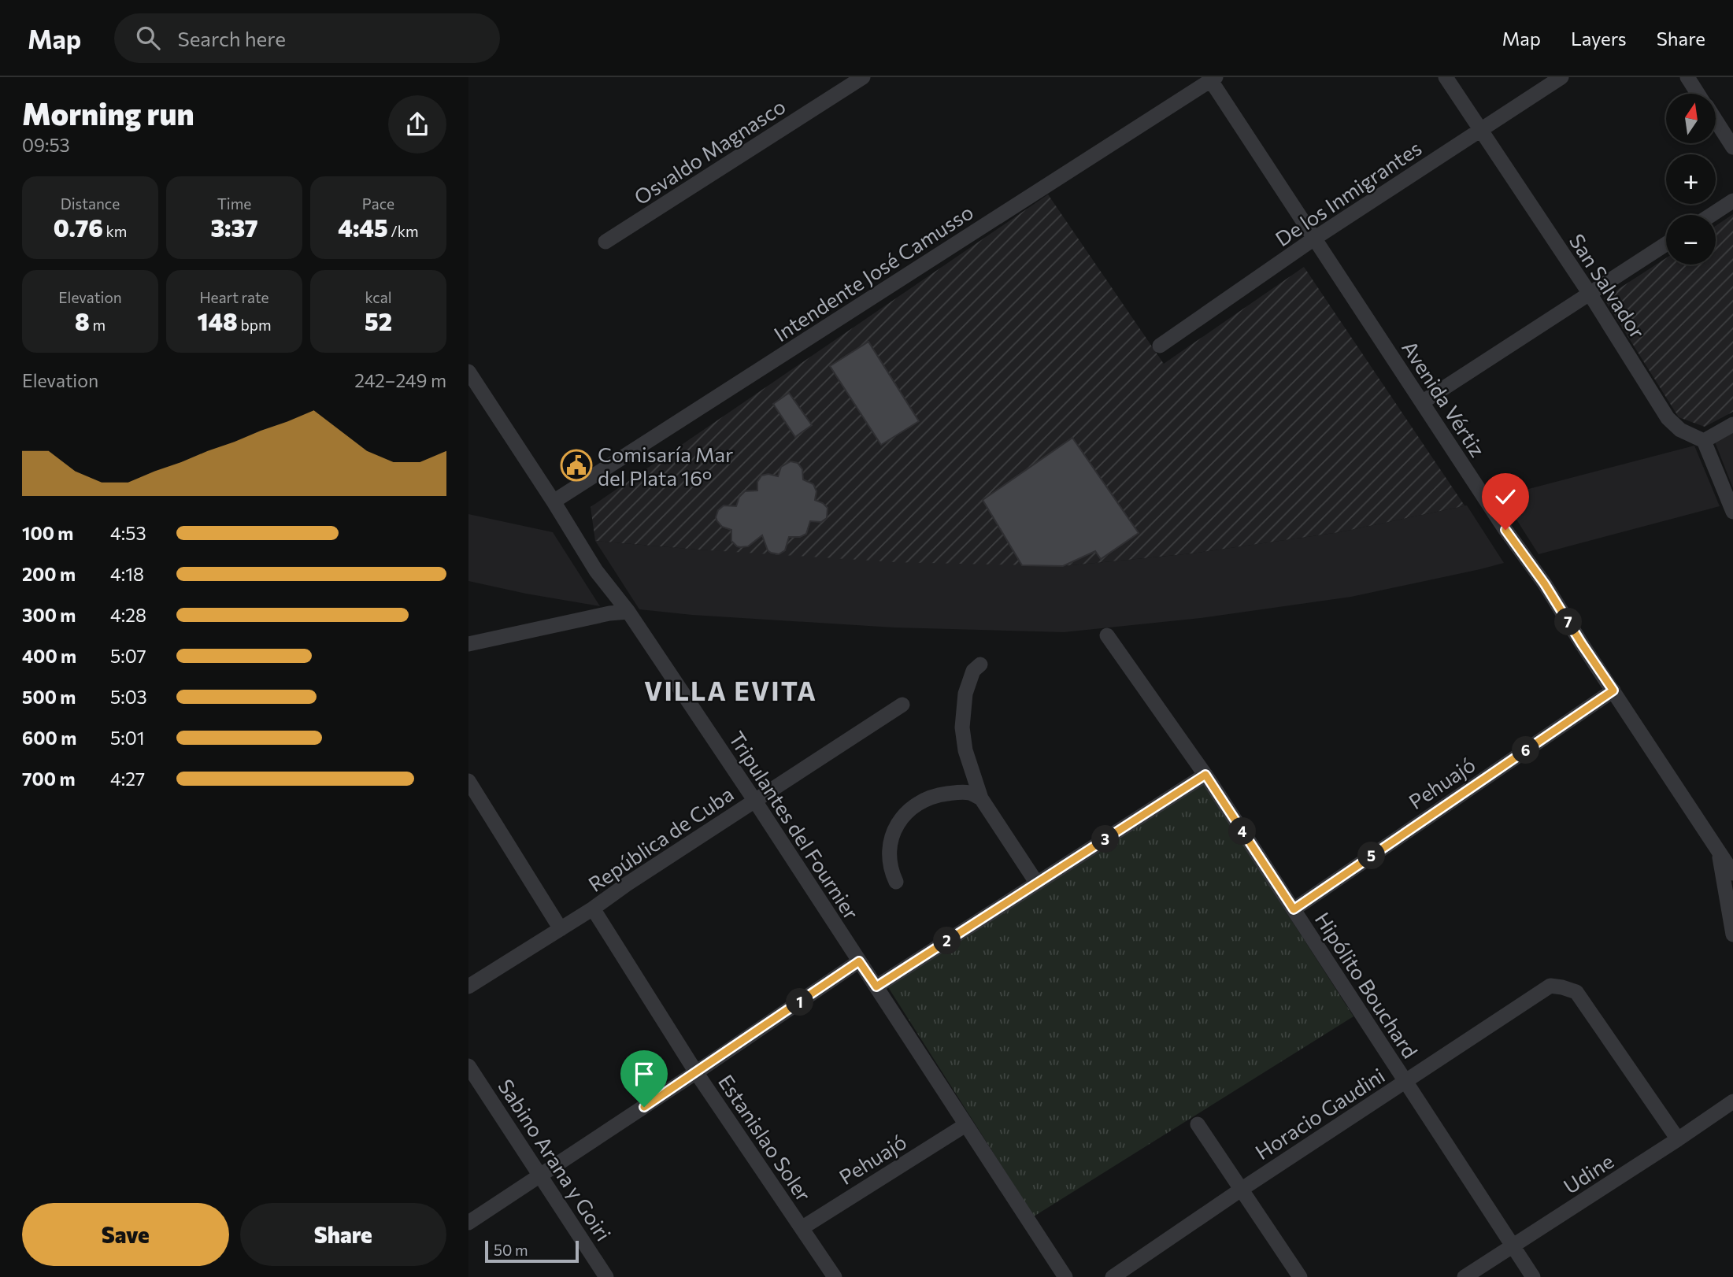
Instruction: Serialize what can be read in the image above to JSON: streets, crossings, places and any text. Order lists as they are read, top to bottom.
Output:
{
  "streets": {
    "street": [
      "Osvaldo Magnasco",
      "De los Inmigrantes",
      "Intendente José Camusso",
      "San Salvador",
      "Avenida Vértiz",
      "Pehuajó",
      "Tripulantes del Fournier",
      "República de Cuba",
      "Hipólito Bouchard",
      "Horacio Gaudini",
      "Estanislao Soler",
      "Sabino Arana y Goiri",
      "Udine"
    ]
  },
  "crossings": [
    ["De los Inmigrantes", "San Salvador"],
    ["De los Inmigrantes", "Avenida Vértiz"],
    ["Intendente José Camusso", "Avenida Vértiz"],
    ["Intendente José Camusso", "Tripulantes del Fournier"],
    ["Avenida Vértiz", "Pehuajó"],
    ["Pehuajó", "Tripulantes del Fournier"],
    ["Pehuajó", "Hipólito Bouchard"],
    ["Pehuajó", "Estanislao Soler"],
    ["Tripulantes del Fournier", "República de Cuba"],
    ["República de Cuba", "Estanislao Soler"],
    ["Hipólito Bouchard", "Horacio Gaudini"],
    ["Hipólito Bouchard", "Udine"],
    ["Horacio Gaudini", "Udine"]
  ],
  "districts": ["VILLA EVITA"],
  "places": {
    "public building": ["Comisaría Mar del Plata 16°"]
  },
  "scale_bar": "50 m",
  "north": "top",
  "page": {
    "header": "Map",
    "search": "Search here",
    "nav": ["Map", "Layers", "Share"],
    "heading": ["Morning run", "09:53"],
    "map_buttons": ["+", "−"],
    "stats": [
      ["Distance", "0.76 km"],
      ["Time", "3:37"],
      ["Pace", "4:45 /km"],
      ["Elevation", "8 m"],
      ["Heart rate", "148 bpm"],
      ["kcal", "52"]
    ],
    "chart": ["Elevation", "242–249 m"],
    "list": [
      {
        "name": "100 m",
        "note": "4:53"
      },
      {
        "name": "200 m",
        "note": "4:18"
      },
      {
        "name": "300 m",
        "note": "4:28"
      },
      {
        "name": "400 m",
        "note": "5:07"
      },
      {
        "name": "500 m",
        "note": "5:03"
      },
      {
        "name": "600 m",
        "note": "5:01"
      },
      {
        "name": "700 m",
        "note": "4:27"
      }
    ],
    "pins": [
      "7",
      "6",
      "4",
      "3",
      "5",
      "2",
      "1"
    ],
    "buttons": ["Save", "Share"],
    "scale": "50 m"
  }
}
